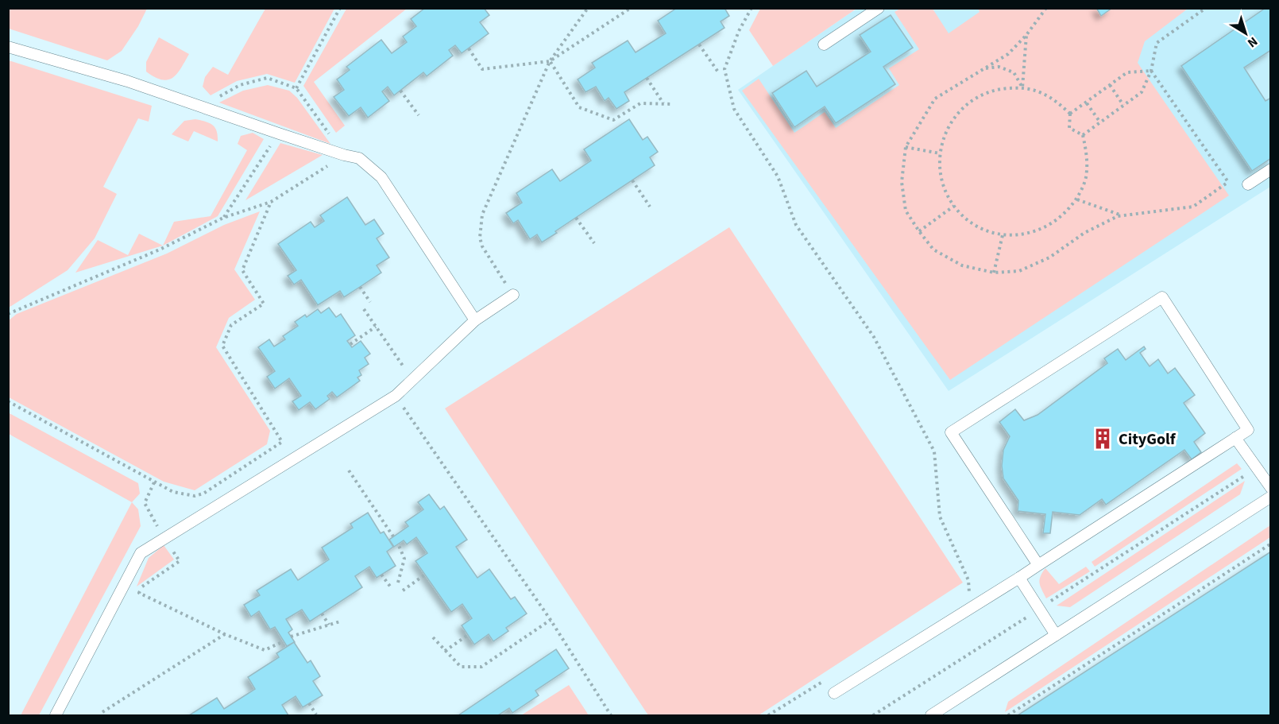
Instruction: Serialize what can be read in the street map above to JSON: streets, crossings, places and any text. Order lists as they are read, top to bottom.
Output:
{
  "places": {
    "building": ["CityGolf"]
  },
  "north": "bottom right"
}
